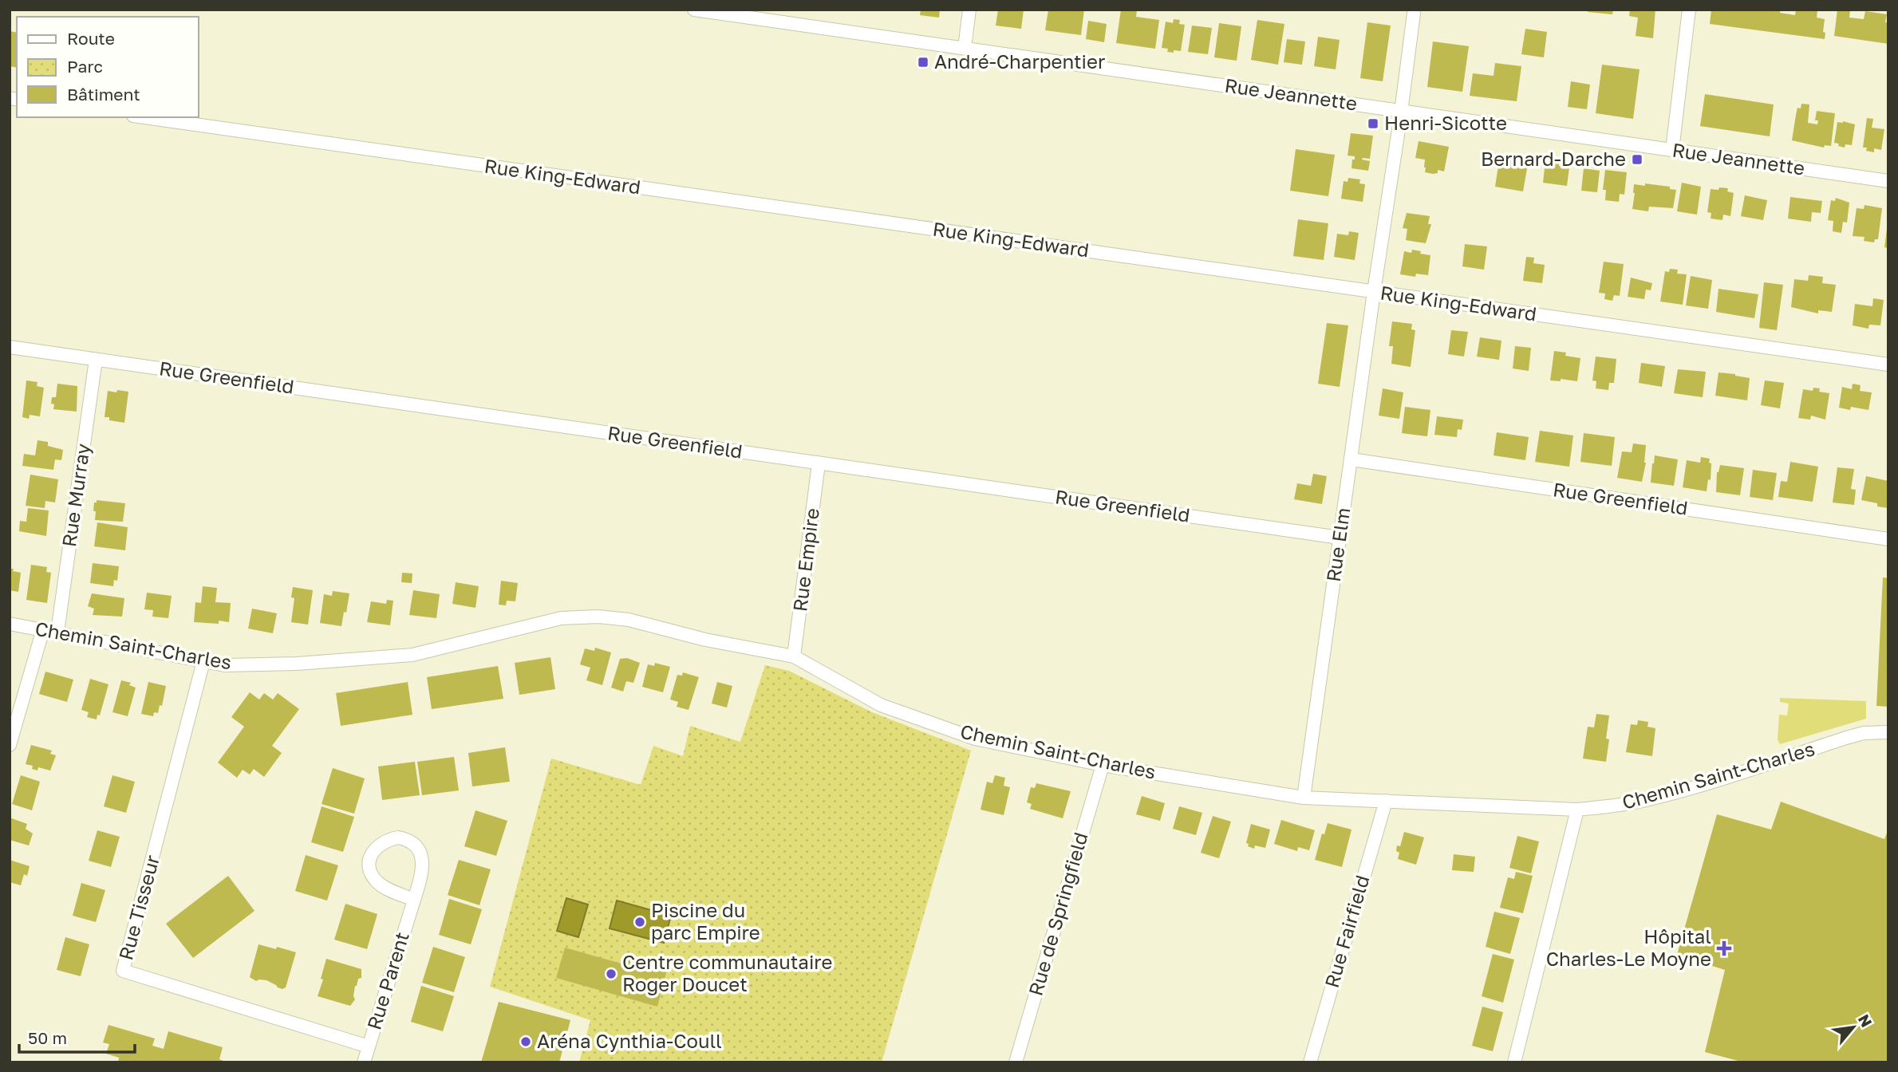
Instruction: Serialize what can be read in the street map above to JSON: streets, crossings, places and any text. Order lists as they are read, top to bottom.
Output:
{
  "streets": {
    "street": [
      "Rue Jeannette",
      "Rue King-Edward",
      "Rue Greenfield",
      "Rue Murray",
      "Rue Elm",
      "Rue Empire",
      "Chemin Saint-Charles",
      "Rue Tisseur",
      "Rue de Springfield",
      "Rue Fairfield",
      "Rue Parent"
    ]
  },
  "crossings": [
    ["Rue Jeannette", "Rue Elm"],
    ["Rue King-Edward", "Rue Elm"],
    ["Rue Greenfield", "Rue Murray"],
    ["Rue Greenfield", "Rue Elm"],
    ["Rue Greenfield", "Rue Empire"],
    ["Rue Murray", "Chemin Saint-Charles"],
    ["Rue Elm", "Chemin Saint-Charles"],
    ["Rue Empire", "Chemin Saint-Charles"],
    ["Chemin Saint-Charles", "Rue Tisseur"],
    ["Chemin Saint-Charles", "Rue de Springfield"],
    ["Chemin Saint-Charles", "Rue Fairfield"],
    ["Rue Tisseur", "Rue Parent"]
  ],
  "places": {
    "transit": ["André-Charpentier", "Henri-Sicotte", "Bernard-Darche"],
    "other": ["Piscine du parc Empire", "Centre communautaire Roger Doucet", "Aréna Cynthia-Coull"],
    "health": ["Hôpital Charles-Le Moyne"]
  },
  "legend": ["Route", "Parc", "Bâtiment"],
  "scale_bar": "50 m",
  "north": "top right"
}
